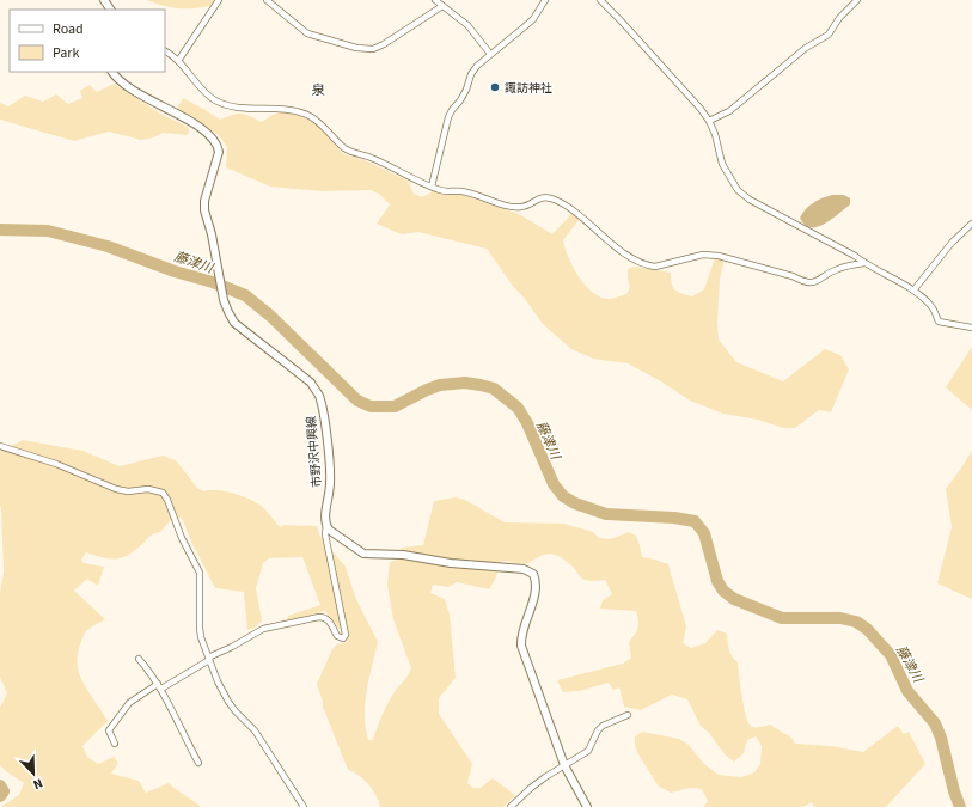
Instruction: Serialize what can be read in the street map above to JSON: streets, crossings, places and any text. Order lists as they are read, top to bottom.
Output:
{
  "streets": {
    "main road": ["市野沢中興線"]
  },
  "districts": ["泉"],
  "water": ["藤津川"],
  "places": ["諏訪神社"],
  "legend": ["Road", "Park"],
  "north": "bottom right"
}
